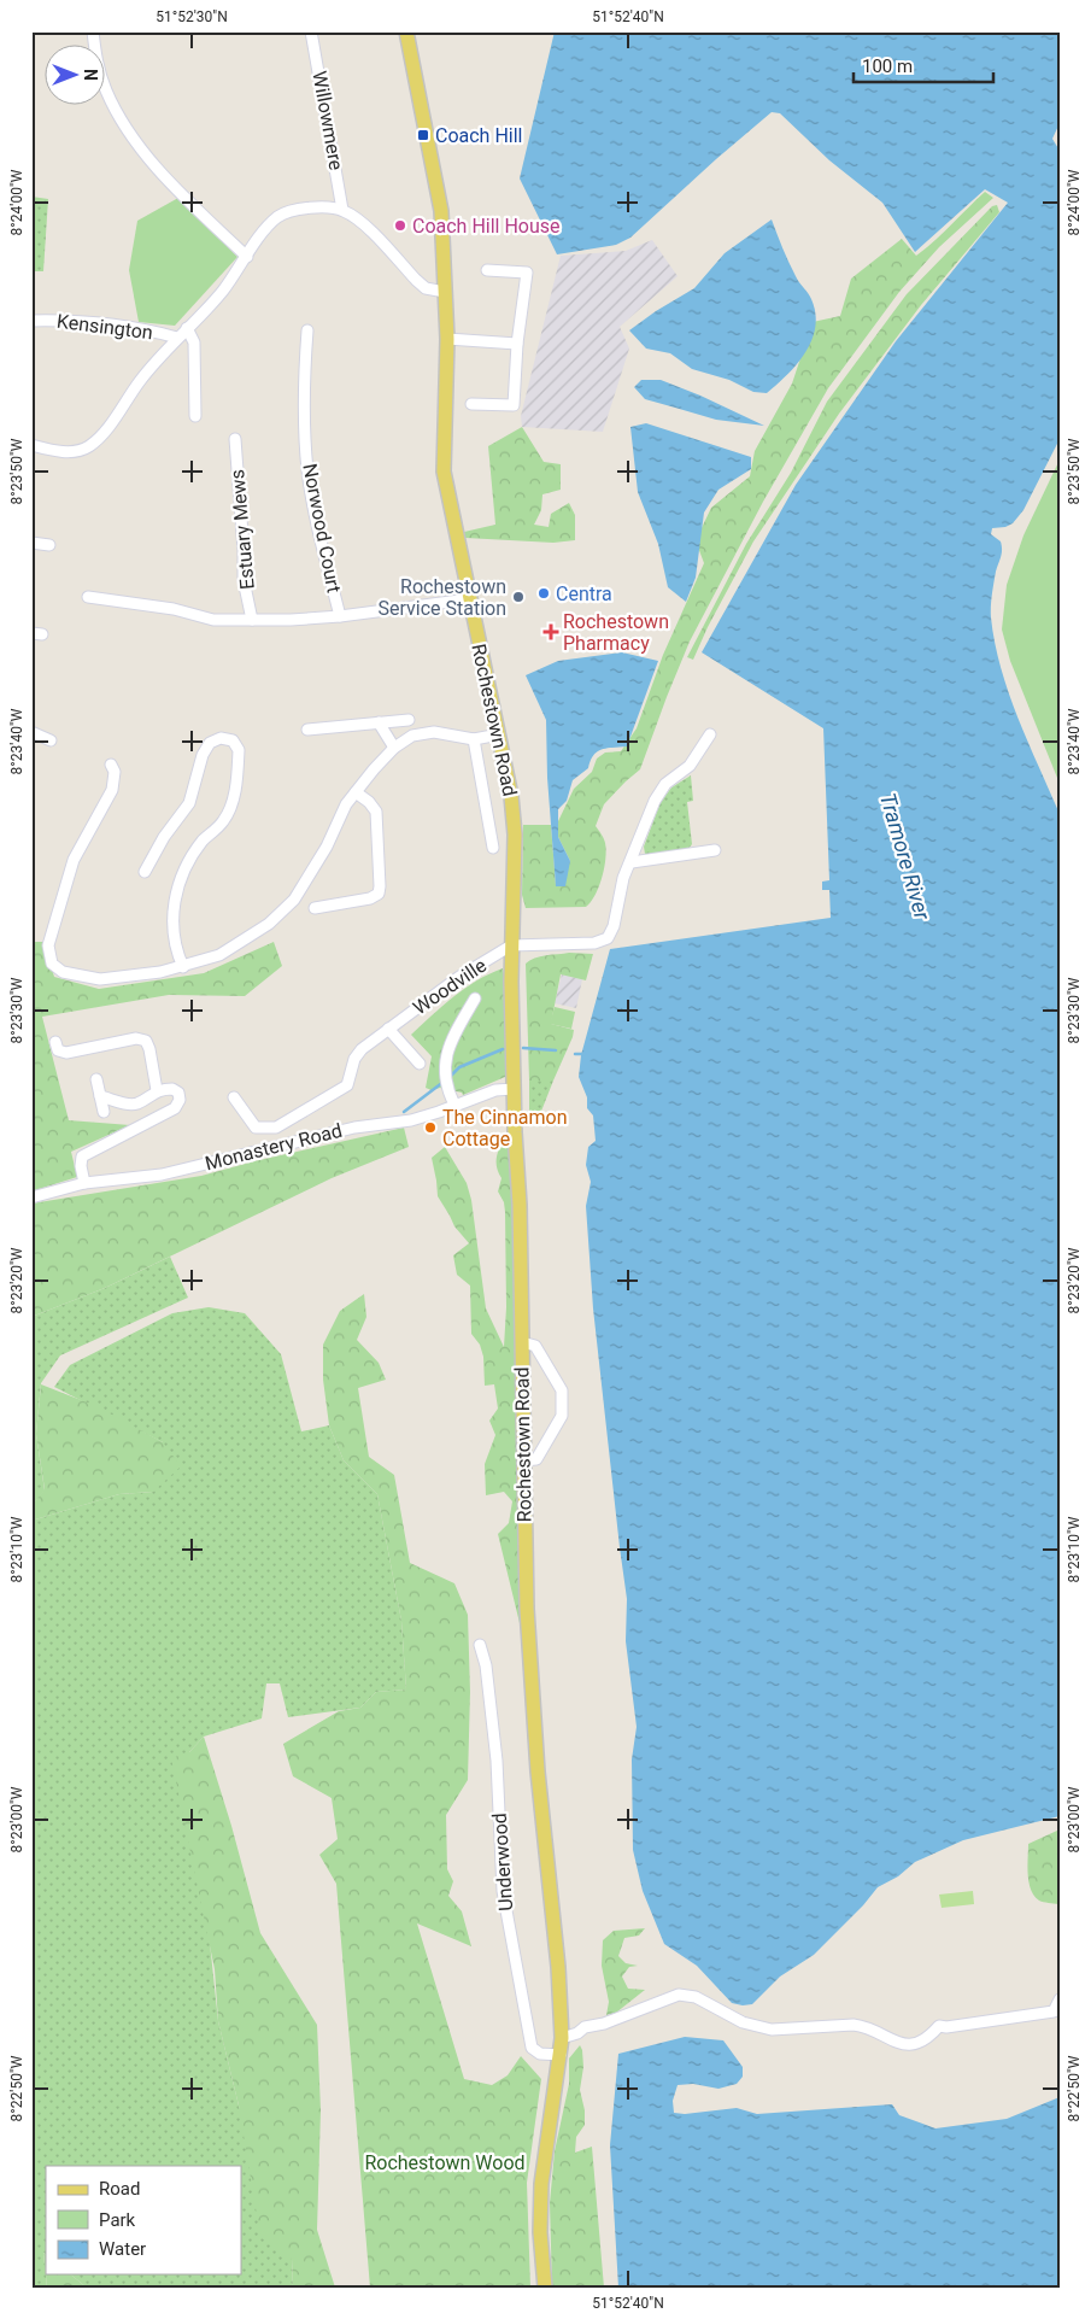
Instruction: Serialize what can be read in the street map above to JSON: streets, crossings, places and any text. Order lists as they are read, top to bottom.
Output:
{
  "streets": {
    "main road": ["Rochestown Road"],
    "street": [
      "Willowmere",
      "Kensington",
      "Norwood Court",
      "Estuary Mews",
      "Woodville",
      "Monastery Road",
      "Underwood"
    ]
  },
  "crossings": [
    ["Norwood Court", "Estuary Mews"],
    ["Norwood Court", "Rochestown Road"],
    ["Rochestown Road", "Woodville"],
    ["Rochestown Road", "Monastery Road"],
    ["Rochestown Road", "Underwood"]
  ],
  "water": ["Tramore River"],
  "parks": ["Rochestown Wood"],
  "places": {
    "transit": ["Coach Hill"],
    "other": [
      "Coach Hill House",
      "Centra",
      "Rochestown Service Station",
      "The Cinnamon Cottage"
    ],
    "health": ["Rochestown Pharmacy"]
  },
  "legend": ["Road", "Park", "Water"],
  "scale_bar": "100 m",
  "north": "right",
  "coordinates": [
    "51°52'30\"N",
    "51°52'40\"N",
    "8°24'00\"W",
    "8°23'50\"W",
    "8°23'40\"W",
    "8°23'30\"W",
    "8°23'20\"W",
    "8°23'10\"W",
    "8°23'00\"W",
    "8°22'50\"W"
  ]
}
